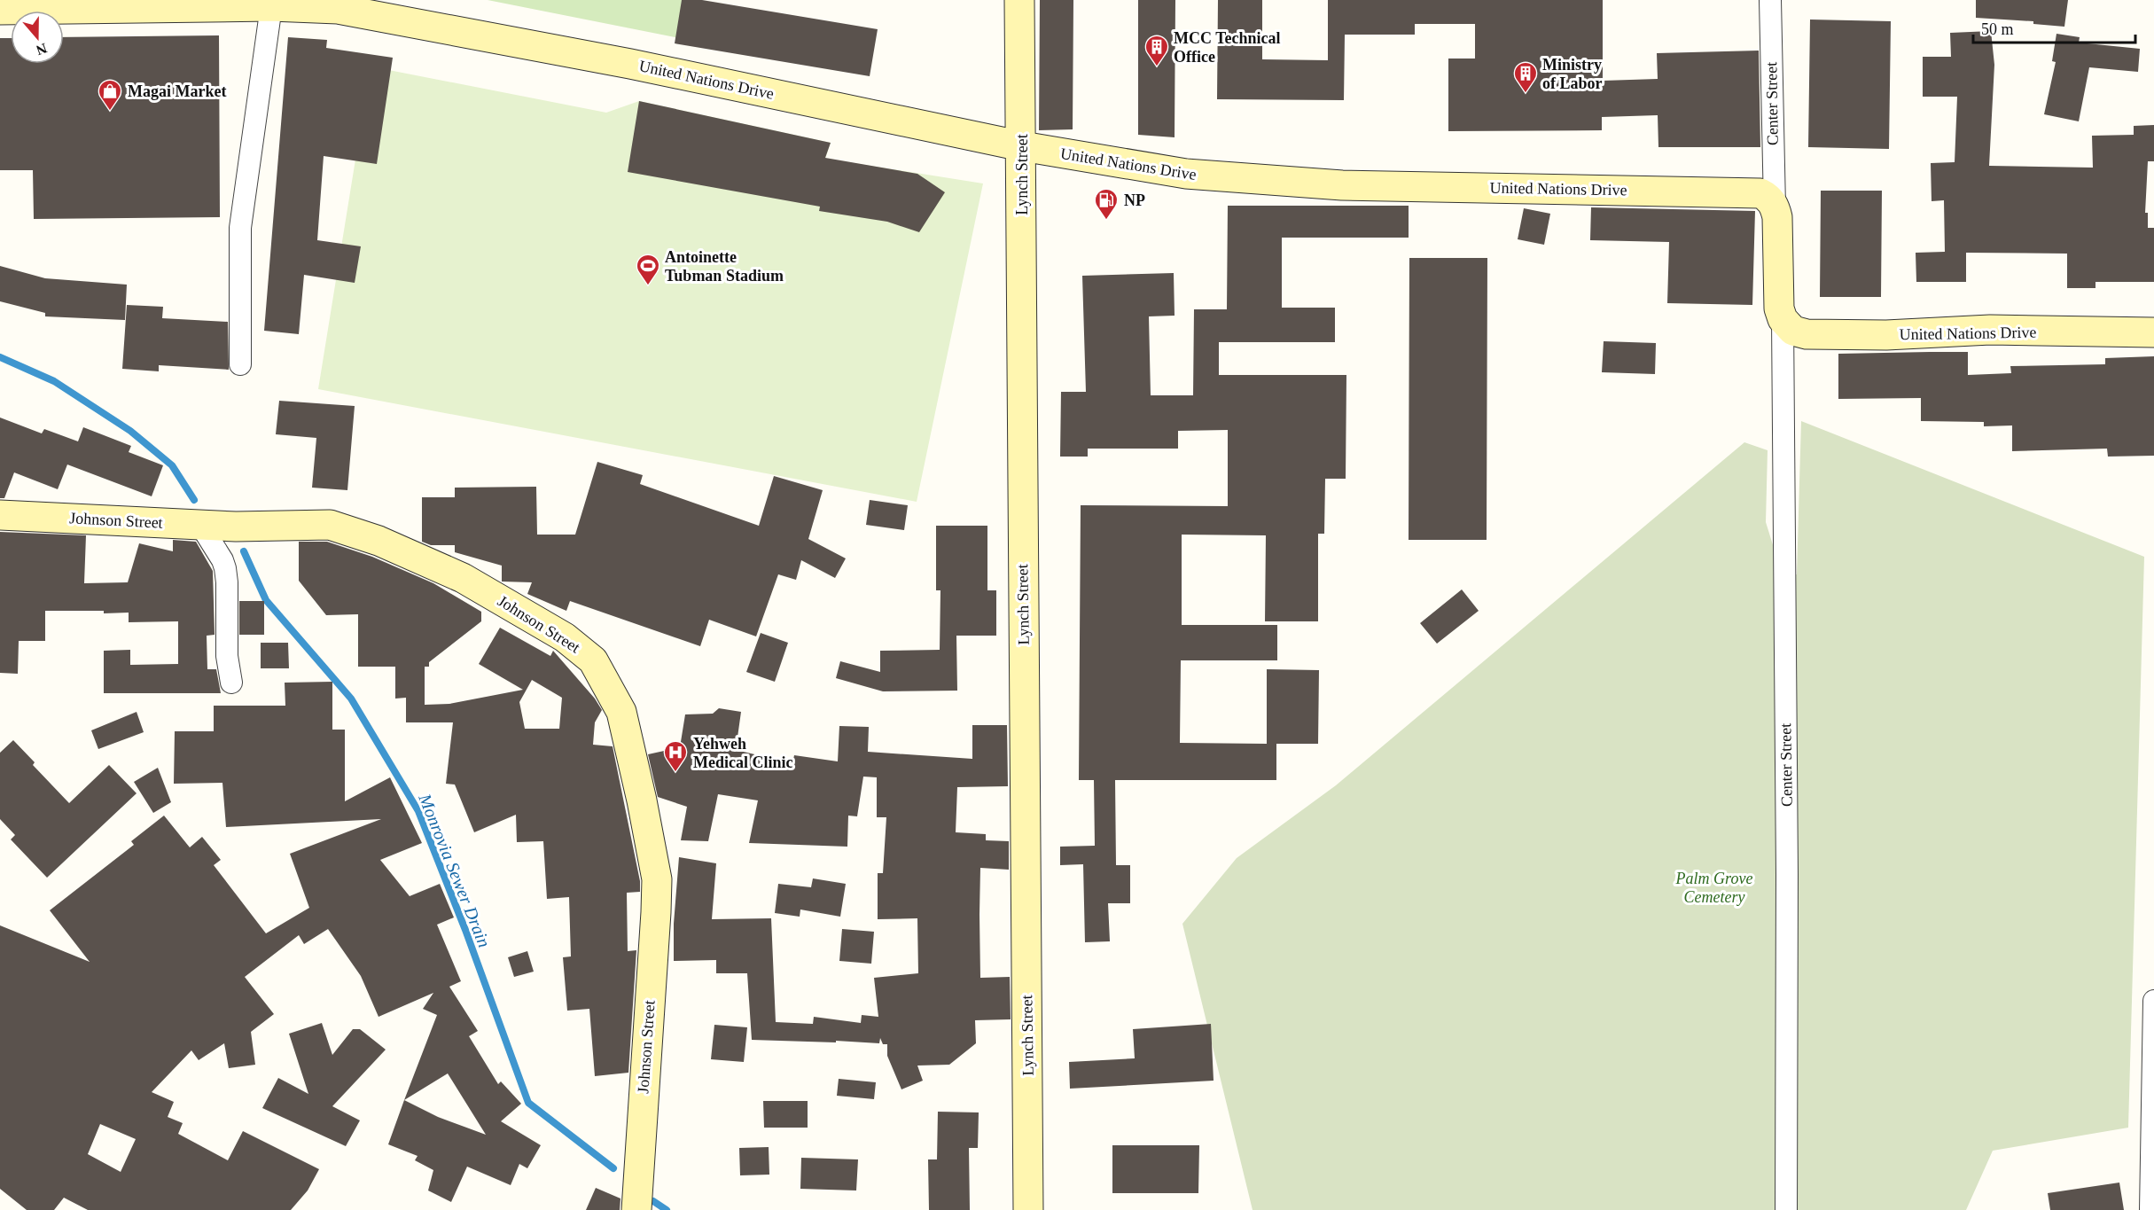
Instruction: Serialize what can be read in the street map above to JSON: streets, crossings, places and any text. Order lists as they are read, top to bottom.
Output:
{
  "streets": {
    "street": [
      "United Nations Drive",
      "Center Street",
      "Lynch Street",
      "Johnson Street"
    ]
  },
  "crossings": [
    ["United Nations Drive", "Center Street"],
    ["United Nations Drive", "Lynch Street"]
  ],
  "water": ["Monrovia Sewer Drain"],
  "parks": ["Palm Grove Cemetery"],
  "places": {
    "building": ["MCC Technical Office", "Ministry of Labor"],
    "shop": ["Magai Market"],
    "fuel station": ["NP"],
    "sports": ["Antoinette Tubman Stadium"],
    "hospital": ["Yehweh Medical Clinic"]
  },
  "scale_bar": "50 m",
  "north": "bottom"
}
